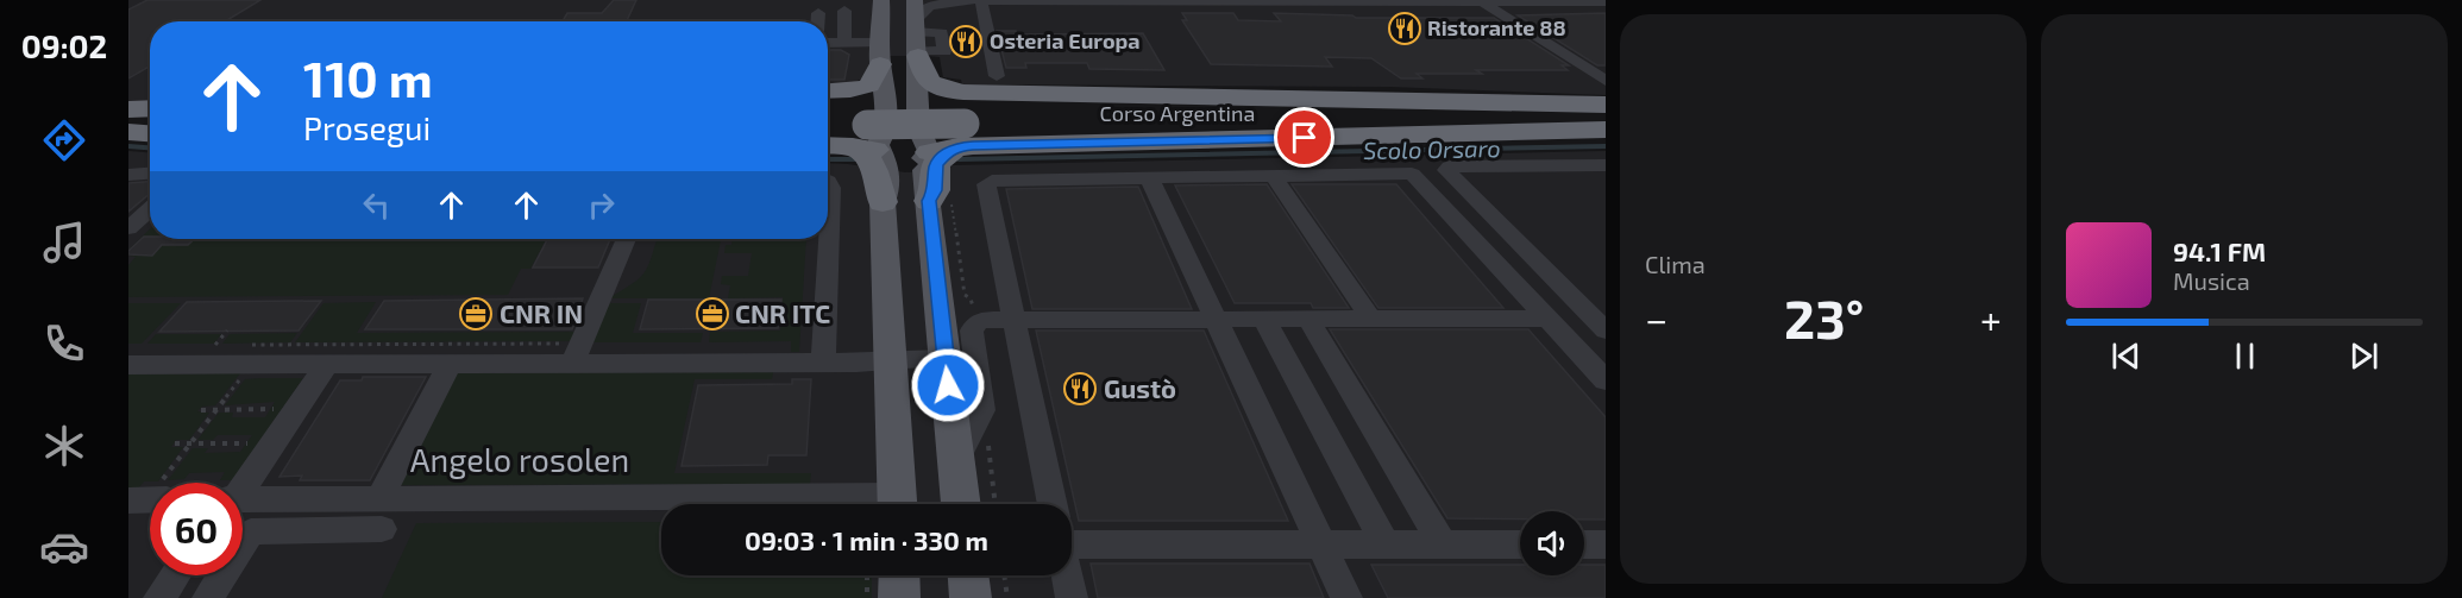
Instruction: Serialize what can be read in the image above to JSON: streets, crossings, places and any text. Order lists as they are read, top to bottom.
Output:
{
  "streets": {
    "highway": ["Corso Argentina"],
    "street": ["Angelo rosolen"]
  },
  "water": ["Scolo Orsaro"],
  "places": {
    "restaurant": ["Ristorante 88", "Osteria Europa", "Gustò"],
    "office": ["CNR IN", "CNR ITC"]
  },
  "page": {
    "tabs": "09:02",
    "tile": "Clima",
    "turn": ["110 m", "Prosegui"],
    "song": ["94.1 FM", "Musica"],
    "heat": ["−", "23°", "+"],
    "limit": "60",
    "trip": "09:03 · 1 min · 330 m"
  }
}
